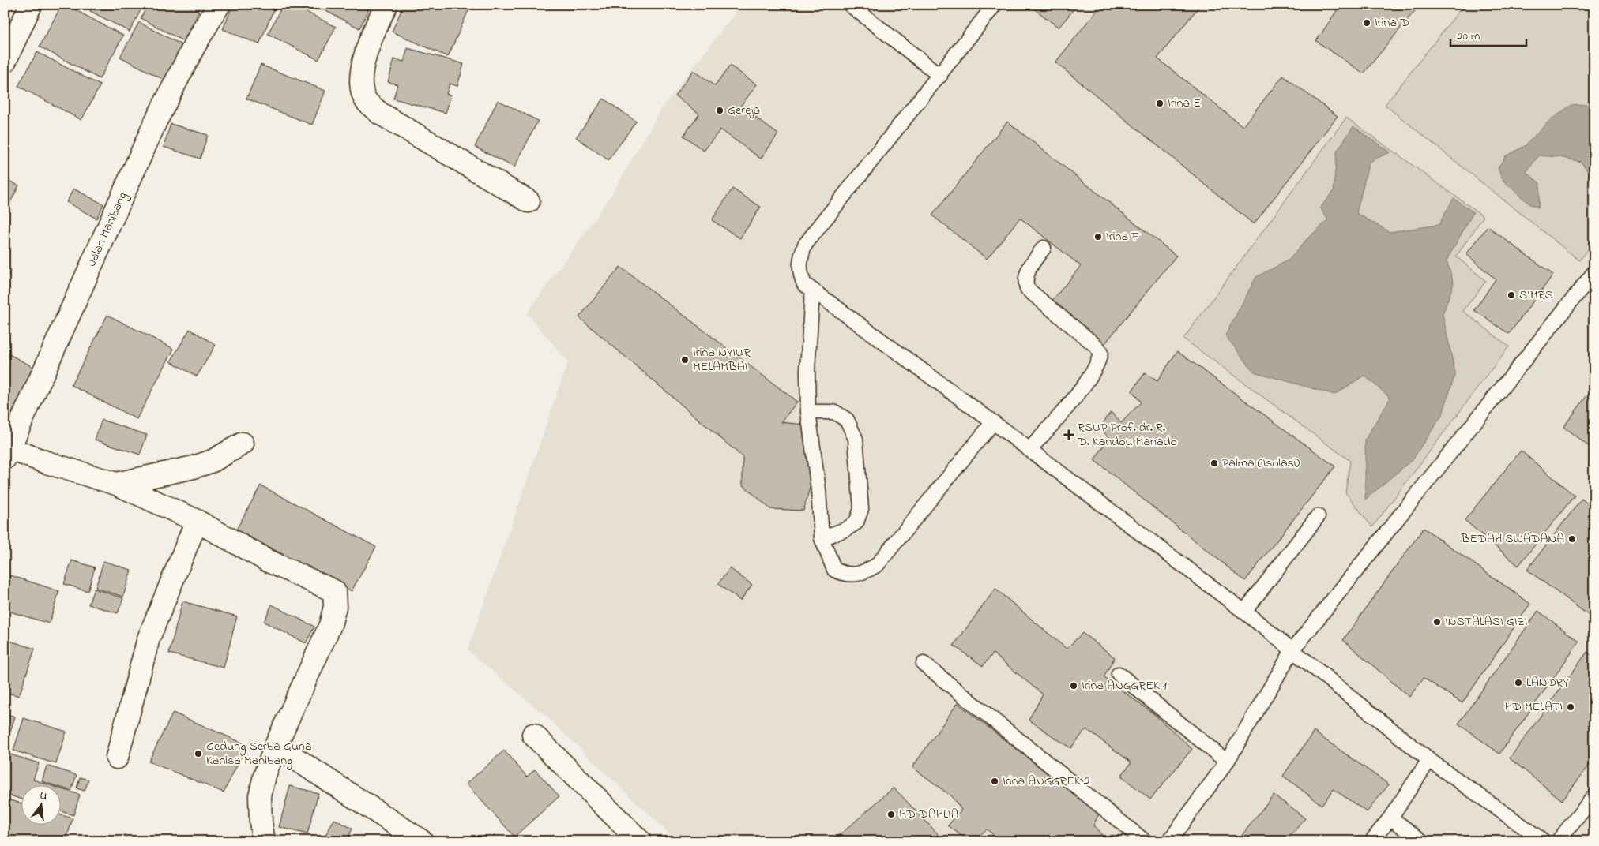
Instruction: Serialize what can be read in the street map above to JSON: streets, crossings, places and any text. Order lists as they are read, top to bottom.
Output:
{
  "streets": {
    "street": ["Jalan Manibang"]
  },
  "places": {
    "other": [
      "Irina D",
      "Irina E",
      "Gereja",
      "Irina F",
      "SIMRS",
      "Irina NYIUR MELAMBAI",
      "Palma (Isolasi)",
      "BEDAH SWADANA",
      "INSTALASI GIZI",
      "LANDRY",
      "Irina ANGGREK 1",
      "HD MELATI",
      "Gedung Serba Guna Kanisa Manibang",
      "Irina ANGGREK 2",
      "HD DAHLIA"
    ],
    "health": ["RSUP Prof. dr. R. D. Kandou Manado"]
  },
  "scale_bar": "20 m",
  "north": "top"
}
